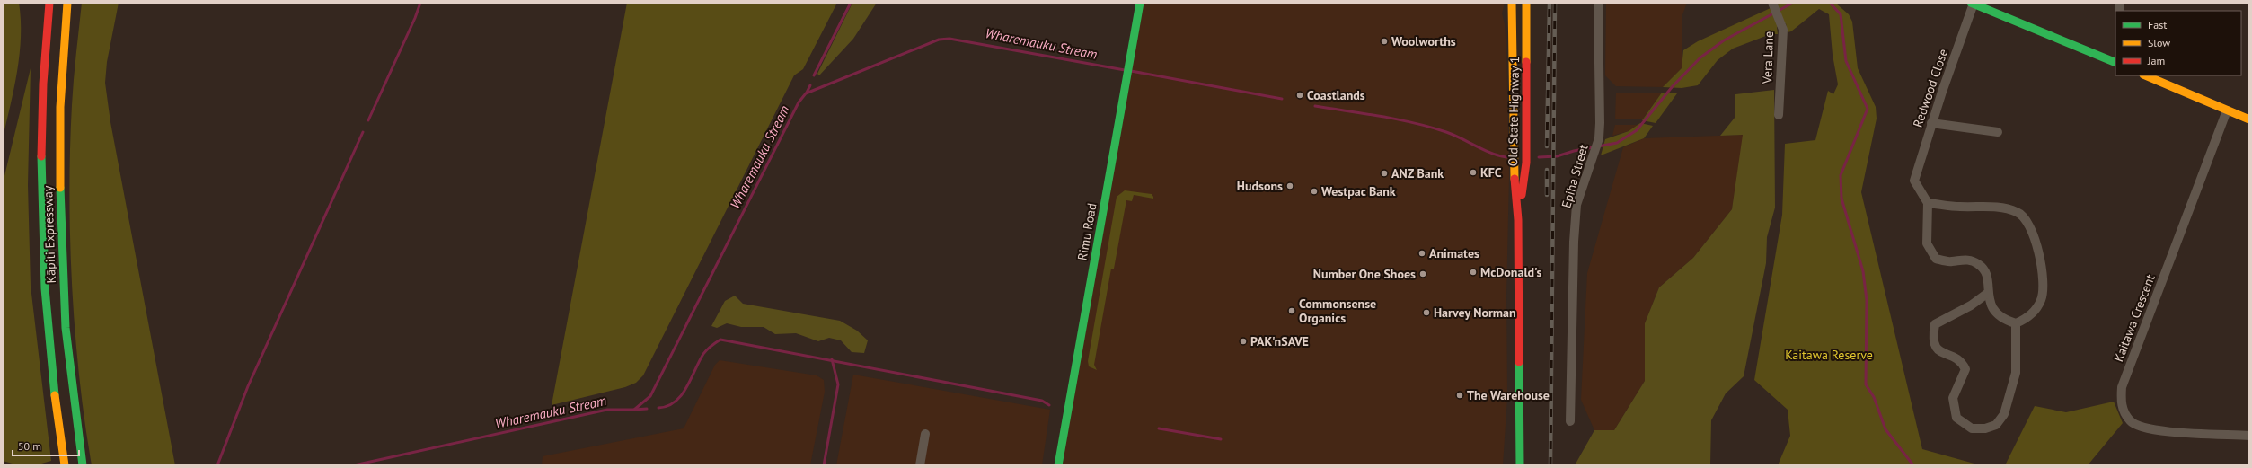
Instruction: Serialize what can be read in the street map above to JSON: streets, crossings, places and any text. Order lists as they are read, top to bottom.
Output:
{
  "streets": {
    "main road": ["Old State Highway 1", "Rimu Road", "Kāpiti Expressway"],
    "street": [
      "Vera Lane",
      "Redwood Close",
      "Epiha Street",
      "Kaitawa Crescent"
    ]
  },
  "water": ["Wharemauku Stream"],
  "parks": ["Kaitawa Reserve"],
  "places": [
    "Woolworths",
    "Coastlands",
    "KFC",
    "ANZ Bank",
    "Hudsons",
    "Westpac Bank",
    "Animates",
    "McDonald's",
    "Number One Shoes",
    "Commonsense Organics",
    "Harvey Norman",
    "PAK'nSAVE",
    "The Warehouse"
  ],
  "legend": ["Fast", "Slow", "Jam"],
  "scale_bar": "50 m"
}
